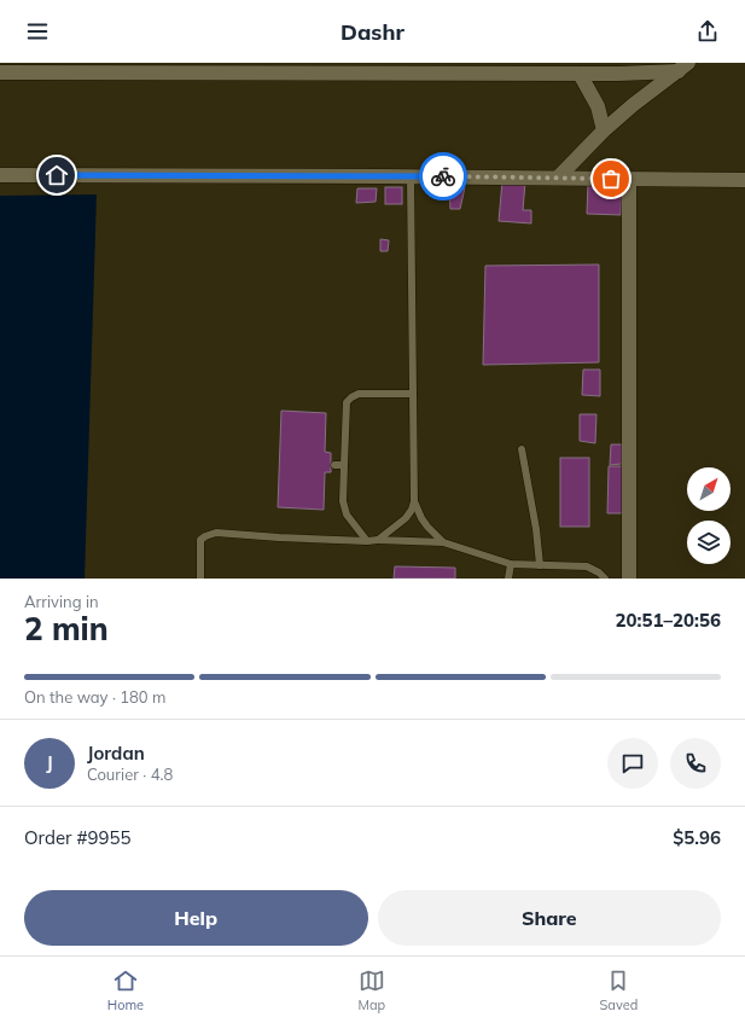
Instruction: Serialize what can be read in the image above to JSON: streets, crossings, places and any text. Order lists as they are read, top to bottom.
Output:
{
  "north": "top right",
  "page": {
    "header": "Dashr",
    "heading": ["2 min", "Arriving in", "20:51–20:56"],
    "panel": [
      "Jordan",
      "Courier · 4.8",
      "Order #9955",
      "$5.96"
    ],
    "bar": "On the way · 180 m",
    "round": "J",
    "buttons": ["Help", "Share"],
    "tabs": ["Home", "Map", "Saved"]
  }
}
